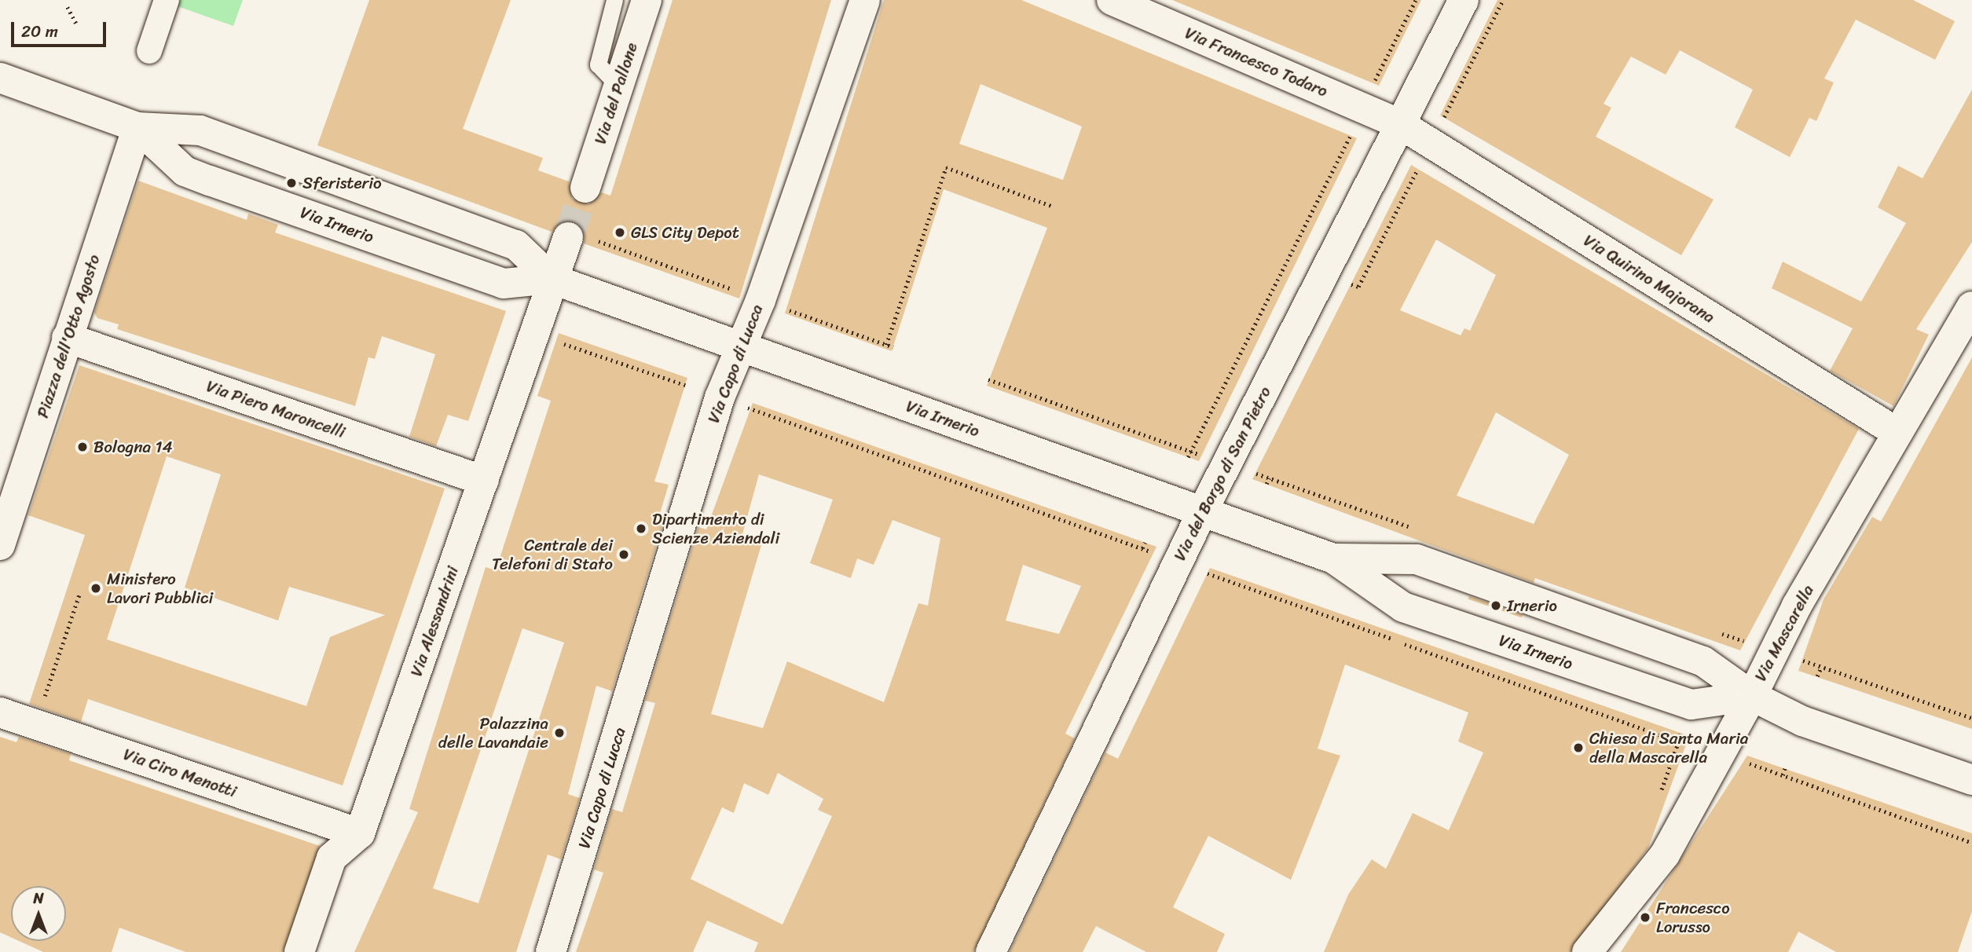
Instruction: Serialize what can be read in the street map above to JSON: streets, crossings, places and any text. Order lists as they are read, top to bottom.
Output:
{
  "streets": {
    "street": [
      "Via Francesco Todaro",
      "Via del Pallone",
      "Via Irnerio",
      "Via Quirino Majorana",
      "Piazza dell'Otto Agosto",
      "Via Capo di Lucca",
      "Via Piero Maroncelli",
      "Via del Borgo di San Pietro",
      "Via Alessandrini",
      "Via Mascarella",
      "Via Ciro Menotti"
    ]
  },
  "crossings": [
    ["Via Francesco Todaro", "Via Quirino Majorana"],
    ["Via Francesco Todaro", "Via del Borgo di San Pietro"],
    ["Via Irnerio", "Piazza dell'Otto Agosto"],
    ["Via Irnerio", "Via Capo di Lucca"],
    ["Via Irnerio", "Via del Borgo di San Pietro"],
    ["Via Irnerio", "Via Alessandrini"],
    ["Via Irnerio", "Via Mascarella"],
    ["Via Quirino Majorana", "Via del Borgo di San Pietro"],
    ["Via Quirino Majorana", "Via Mascarella"],
    ["Piazza dell'Otto Agosto", "Via Piero Maroncelli"],
    ["Via Piero Maroncelli", "Via Alessandrini"],
    ["Via Alessandrini", "Via Ciro Menotti"]
  ],
  "places": [
    "Sferisterio",
    "GLS City Depot",
    "Bologna 14",
    "Dipartimento di Scienze Aziendali",
    "Centrale dei Telefoni di Stato",
    "Ministero Lavori Pubblici",
    "Irnerio",
    "Palazzina delle Lavandaie",
    "Chiesa di Santa Maria della Mascarella",
    "Francesco Lorusso"
  ],
  "scale_bar": "20 m",
  "north": "top"
}
